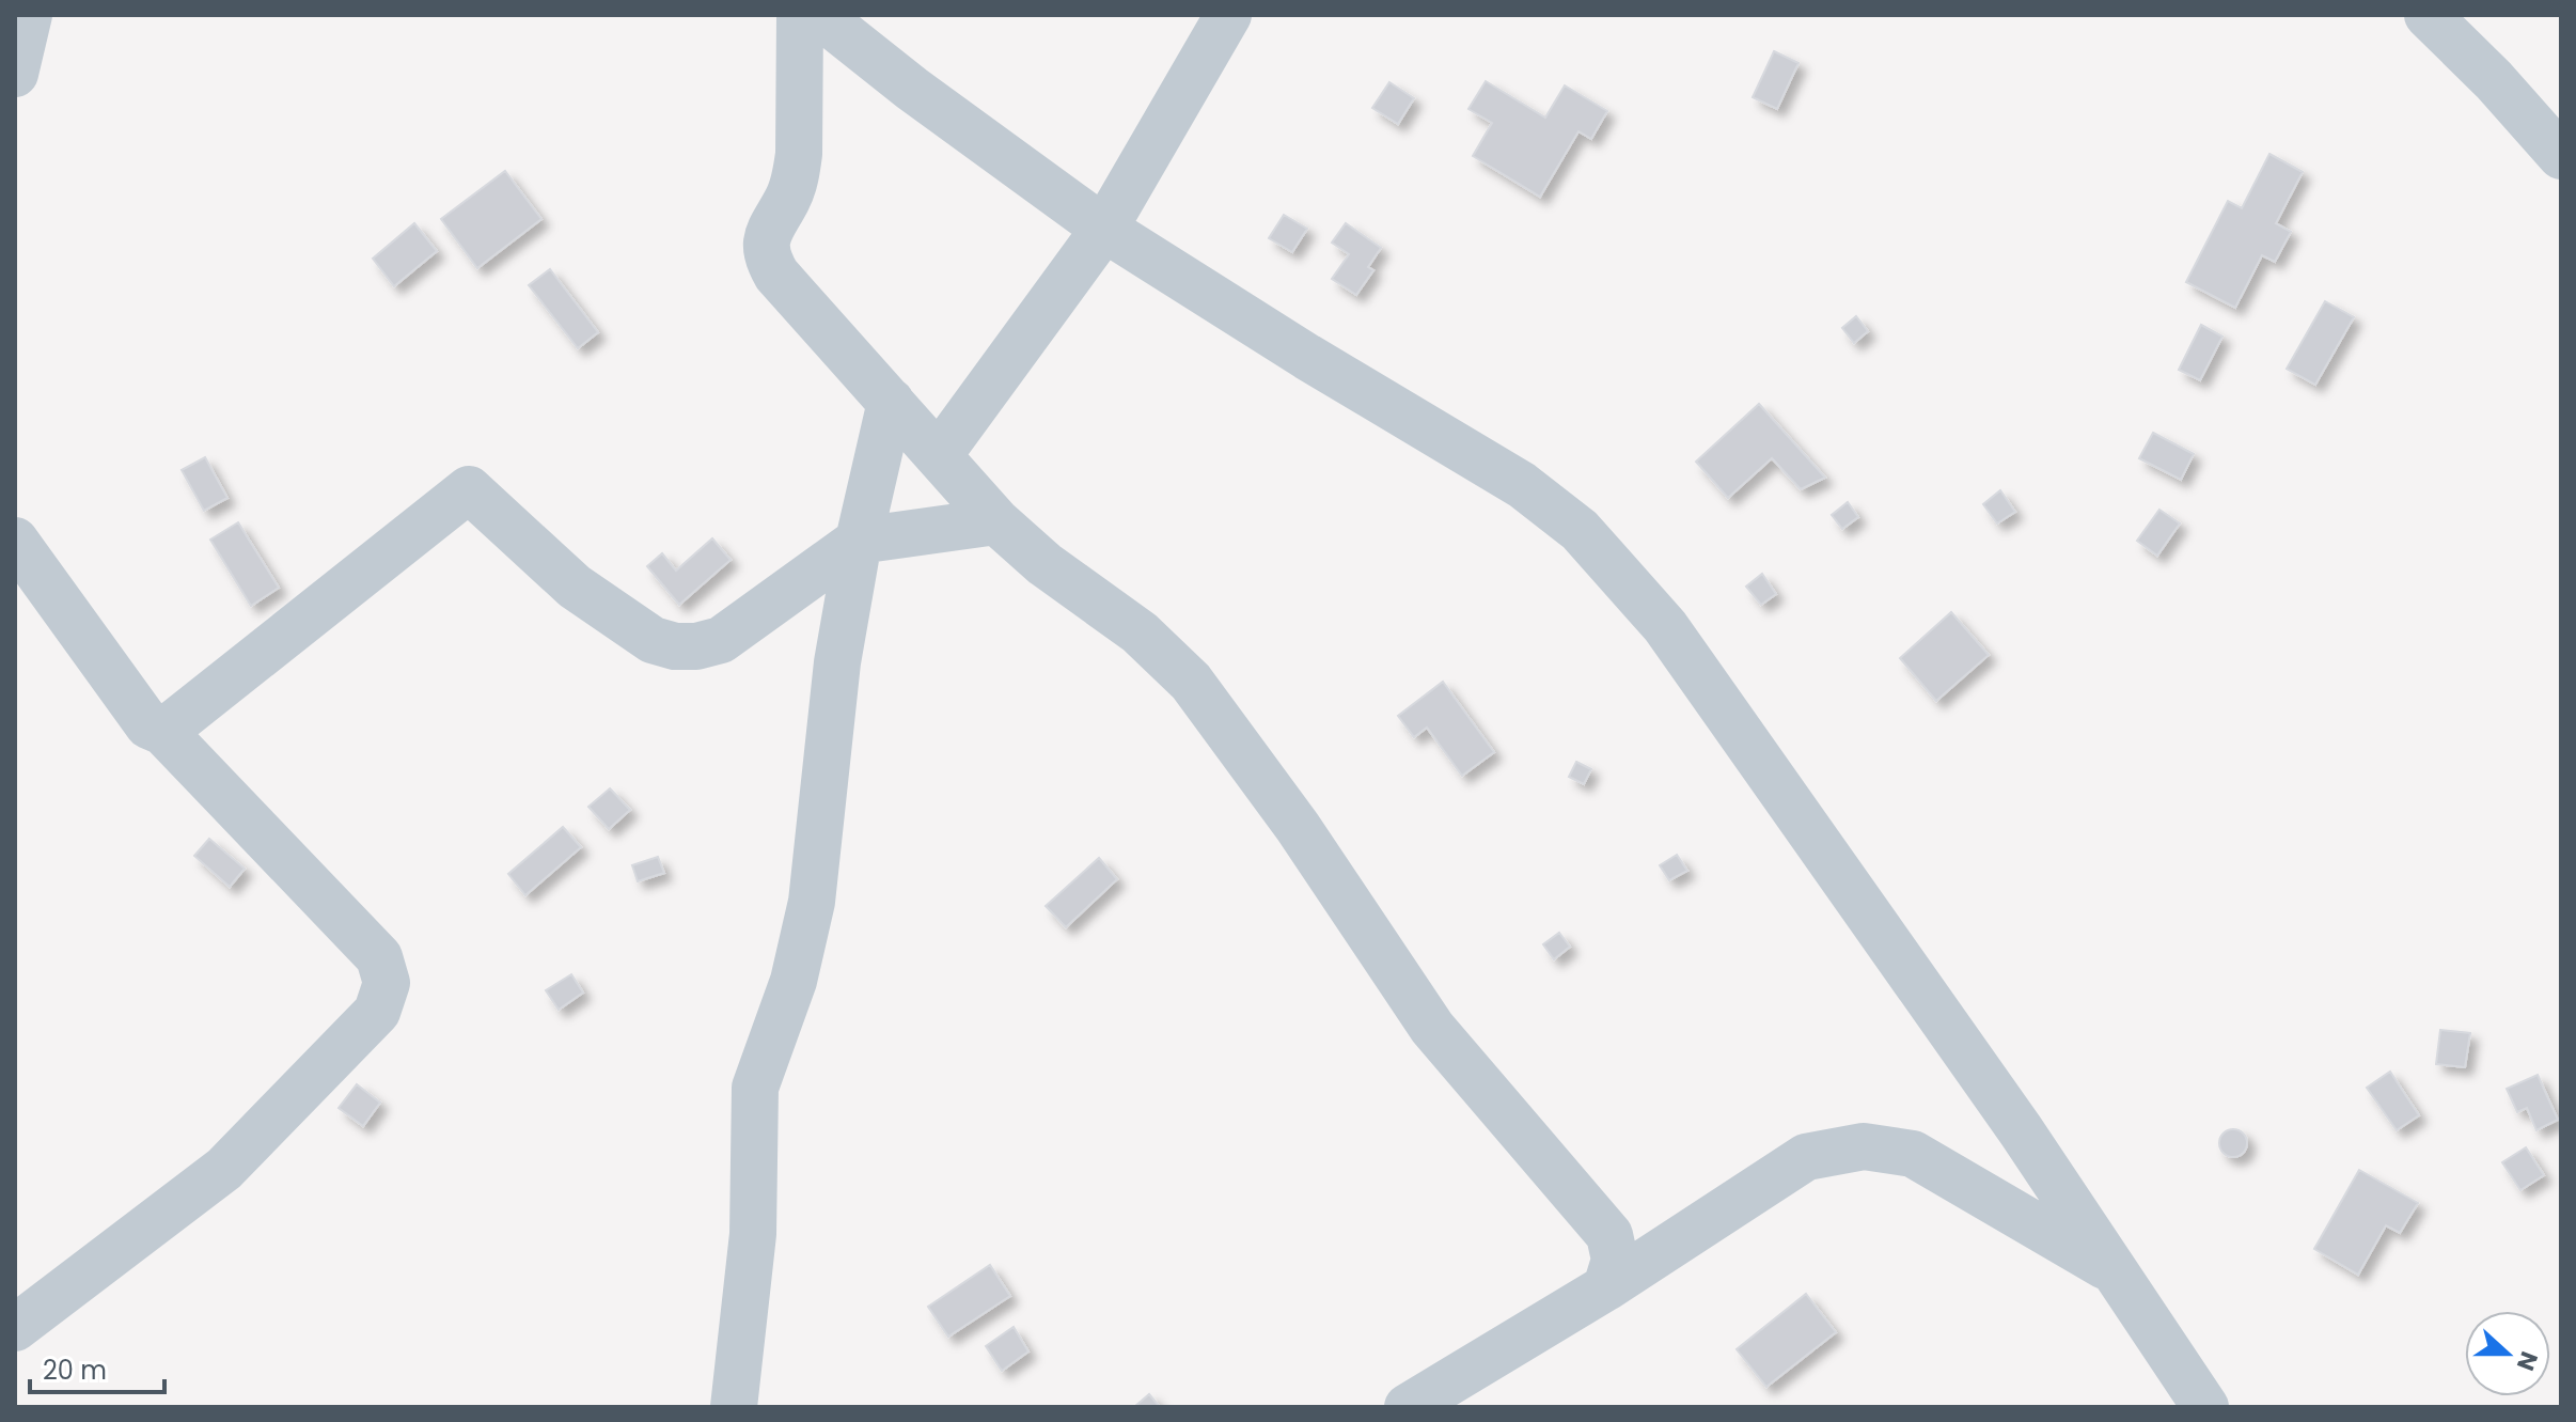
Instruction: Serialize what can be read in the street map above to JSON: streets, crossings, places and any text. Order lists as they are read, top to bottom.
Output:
{
  "scale_bar": "20 m",
  "north": "right"
}
